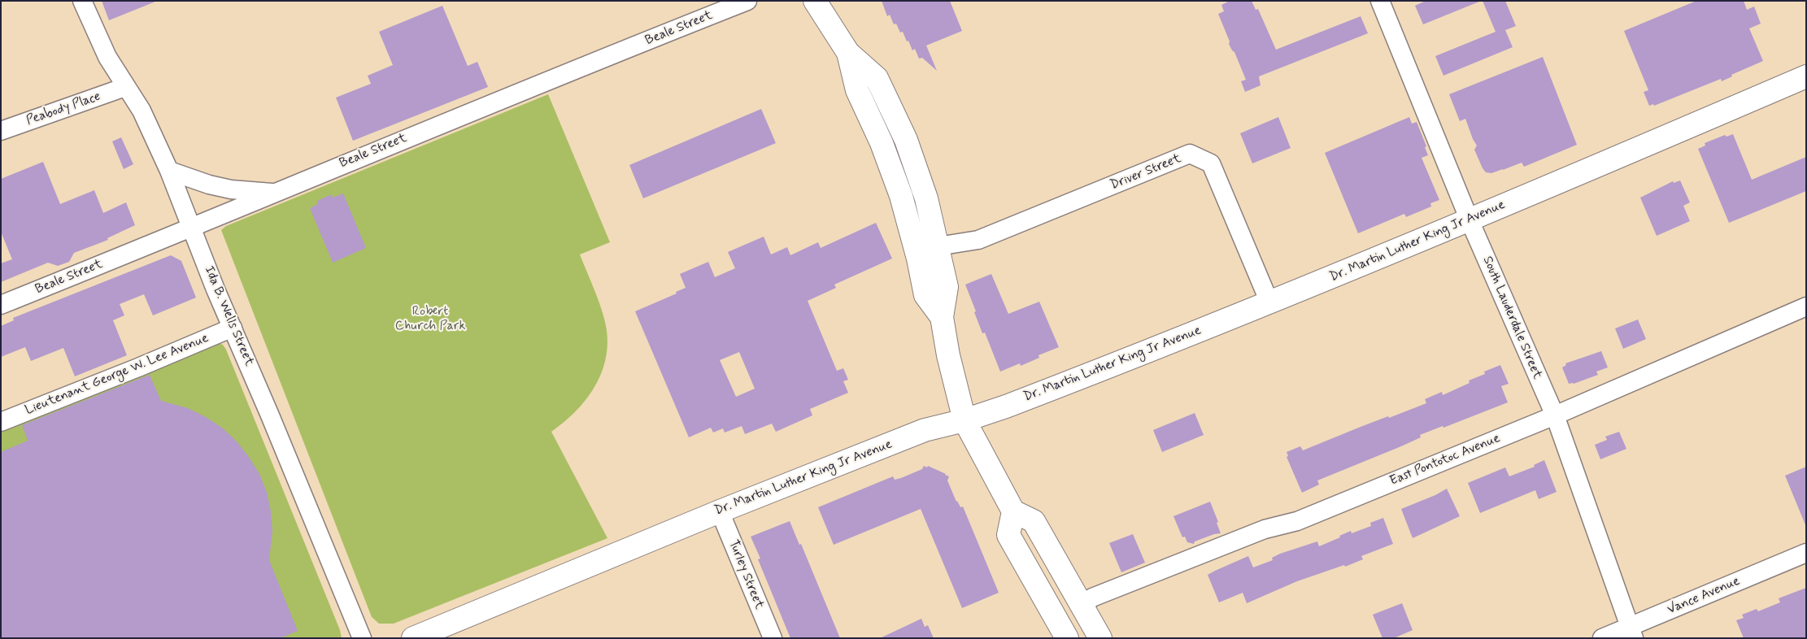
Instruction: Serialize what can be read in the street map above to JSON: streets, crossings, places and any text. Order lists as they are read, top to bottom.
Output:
{
  "streets": {
    "main road": ["Dr. Martin Luther King Jr Avenue"],
    "street": [
      "Beale Street",
      "Peabody Place",
      "Driver Street",
      "Ida B. Wells Street",
      "South Lauderdale Street",
      "Lieutenant George W. Lee Avenue",
      "East Pontotoc Avenue",
      "Turley Street",
      "Vance Avenue"
    ]
  },
  "crossings": [
    ["Beale Street", "Ida B. Wells Street"],
    ["Peabody Place", "Ida B. Wells Street"],
    ["Driver Street", "Dr. Martin Luther King Jr Avenue"],
    ["Dr. Martin Luther King Jr Avenue", "South Lauderdale Street"],
    ["Dr. Martin Luther King Jr Avenue", "Turley Street"],
    ["Ida B. Wells Street", "Lieutenant George W. Lee Avenue"],
    ["South Lauderdale Street", "East Pontotoc Avenue"],
    ["South Lauderdale Street", "Vance Avenue"]
  ],
  "parks": ["Robert Church Park"]
}
